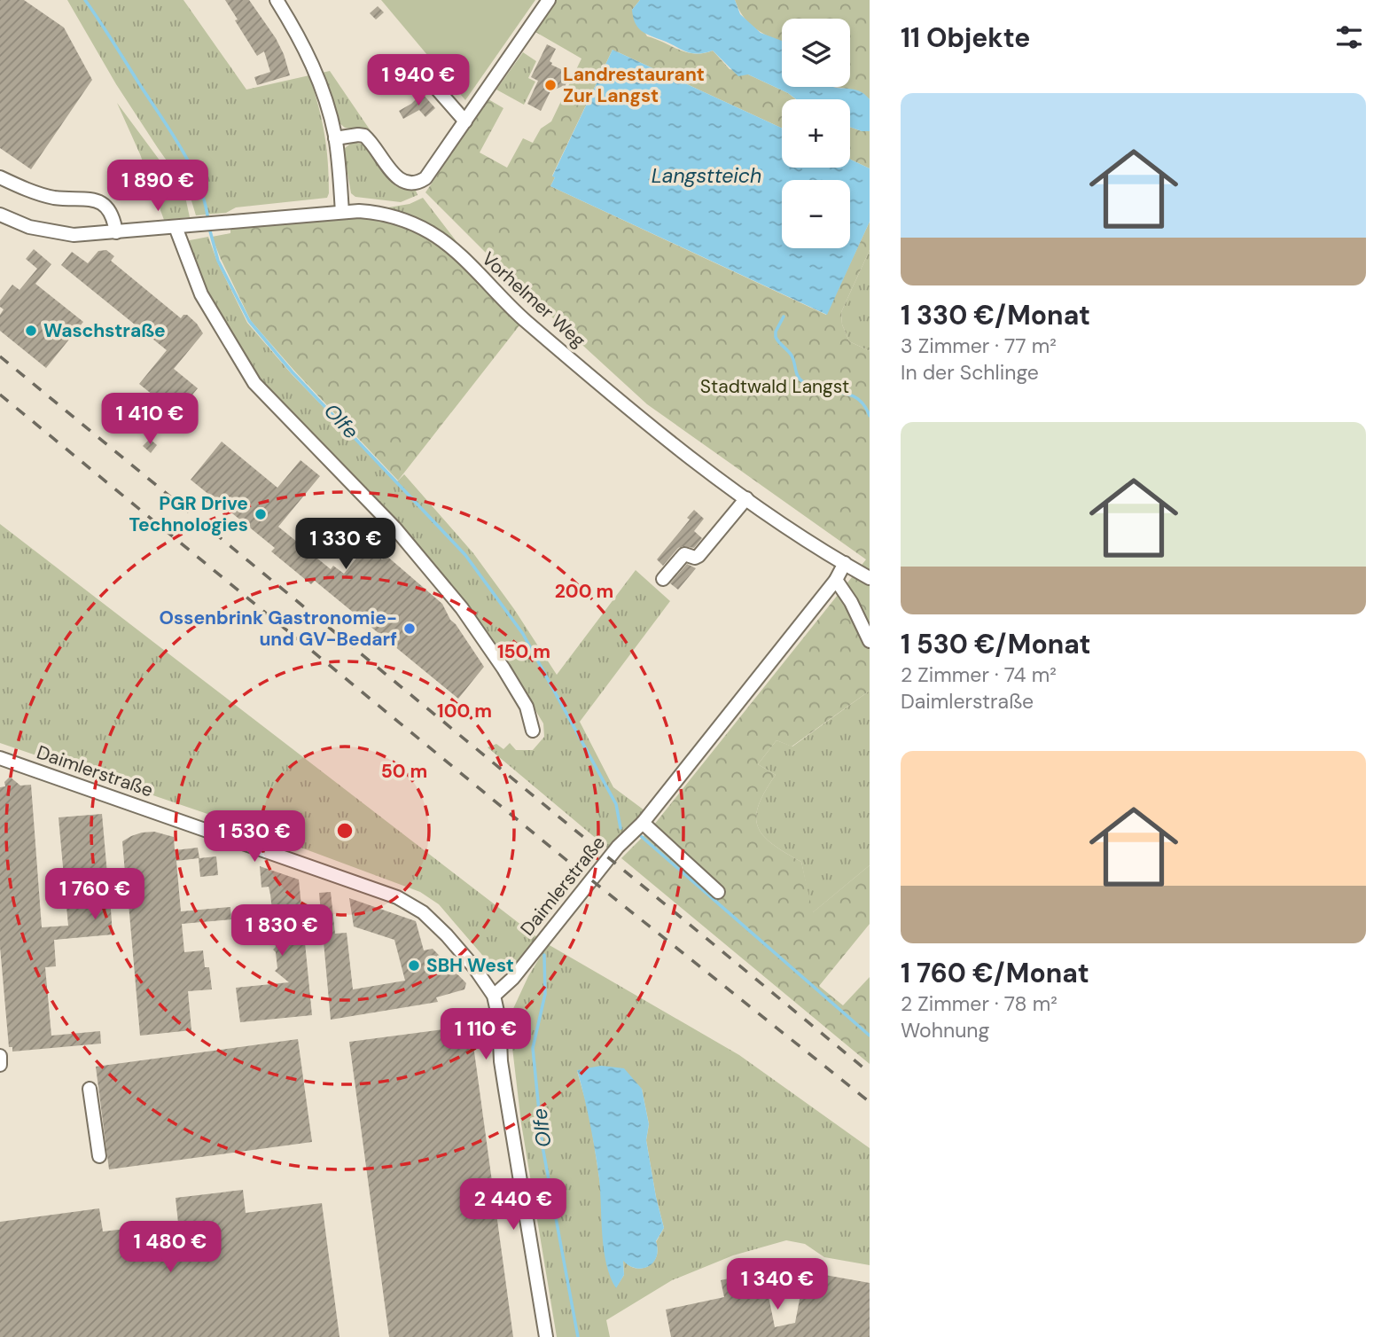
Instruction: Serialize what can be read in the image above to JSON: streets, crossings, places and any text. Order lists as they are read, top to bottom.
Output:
{
  "streets": {
    "street": ["Vorhelmer Weg", "Daimlerstraße"]
  },
  "crossings": [
    ["Vorhelmer Weg", "Daimlerstraße"]
  ],
  "water": ["Langstteich", "Olfe"],
  "parks": ["Stadtwald Langst"],
  "places": [
    "Landrestaurant Zur Langst",
    "Waschstraße",
    "PGR Drive Technologies",
    "Ossenbrink Gastronomie- und GV-Bedarf",
    "SBH West"
  ],
  "page": {
    "heading": "11 Objekte",
    "map_buttons": ["+", "−"],
    "price": [
      "1 940 €",
      "1 890 €",
      "1 410 €",
      "1 330 €",
      "1 530 €",
      "1 760 €",
      "1 830 €",
      "1 110 €",
      "2 440 €",
      "1 480 €",
      "1 340 €"
    ],
    "list": [
      {
        "name": "1 330 €/Monat",
        "note": "3 Zimmer · 77 m² · In der Schlinge"
      },
      {
        "name": "1 530 €/Monat",
        "note": "2 Zimmer · 74 m² · Daimlerstraße"
      },
      {
        "name": "1 760 €/Monat",
        "note": "2 Zimmer · 78 m² · Wohnung"
      }
    ]
  },
  "rings": [
    "200 m",
    "150 m",
    "100 m",
    "50 m"
  ]
}
